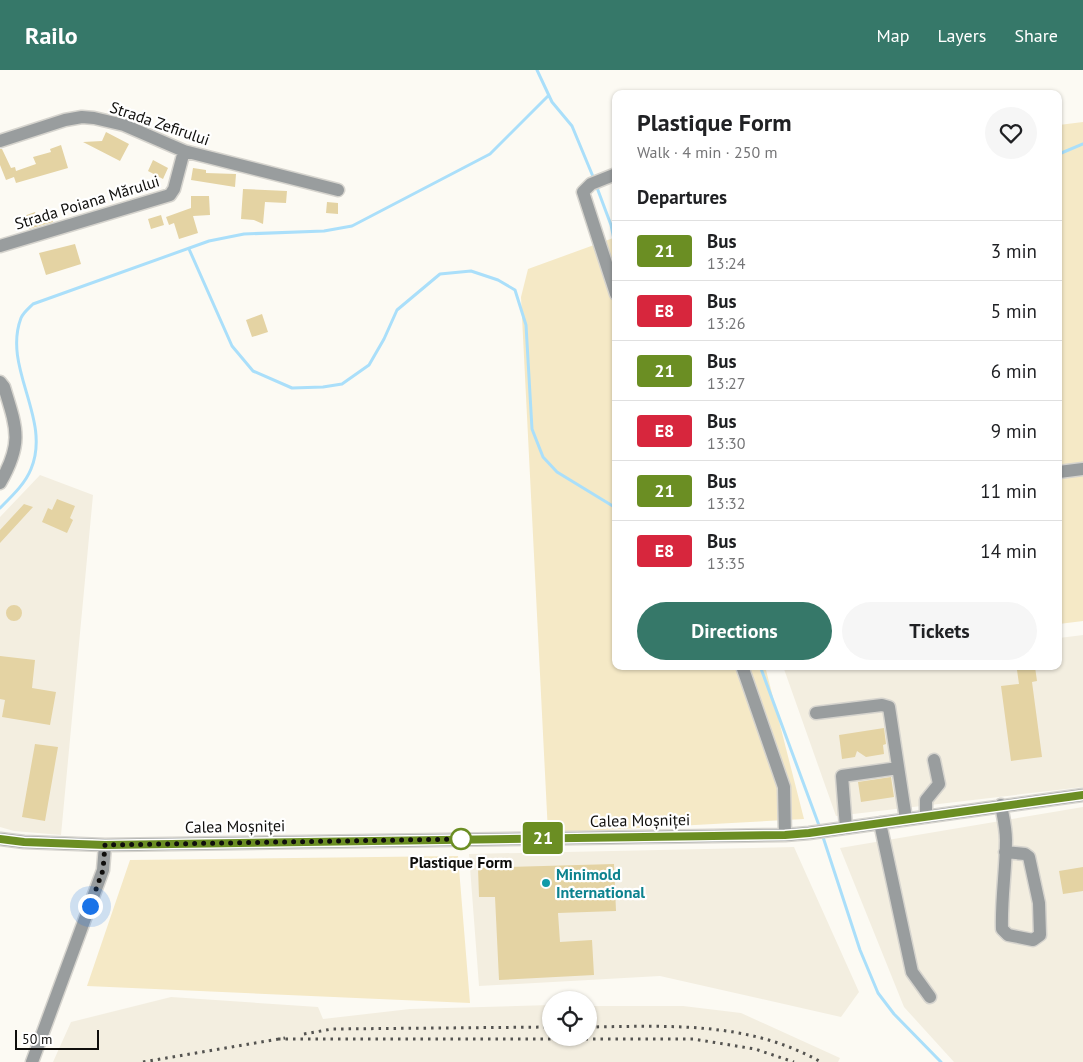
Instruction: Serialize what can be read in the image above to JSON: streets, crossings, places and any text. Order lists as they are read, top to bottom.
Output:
{
  "streets": {
    "street": ["Strada Zefirului", "Strada Poiana Mărului", "Calea Moșniței"]
  },
  "crossings": [
    ["Strada Zefirului", "Strada Poiana Mărului"]
  ],
  "places": ["Plastique Form", "Minimold International"],
  "lines": ["bus line 21"],
  "scale_bar": "50 m",
  "page": {
    "header": "Railo",
    "nav": ["Map", "Layers", "Share"],
    "on_map": "21",
    "heading": [
      ["Plastique Form", "Walk · 4 min · 250 m"],
      "Departures"
    ],
    "list": [
      {
        "mark": "21",
        "name": "Bus",
        "note": "13:24",
        "value": "3 min"
      },
      {
        "mark": "E8",
        "name": "Bus",
        "note": "13:26",
        "value": "5 min"
      },
      {
        "mark": "21",
        "name": "Bus",
        "note": "13:27",
        "value": "6 min"
      },
      {
        "mark": "E8",
        "name": "Bus",
        "note": "13:30",
        "value": "9 min"
      },
      {
        "mark": "21",
        "name": "Bus",
        "note": "13:32",
        "value": "11 min"
      },
      {
        "mark": "E8",
        "name": "Bus",
        "note": "13:35",
        "value": "14 min"
      }
    ],
    "buttons": ["Directions", "Tickets"],
    "scale": "50 m"
  }
}
